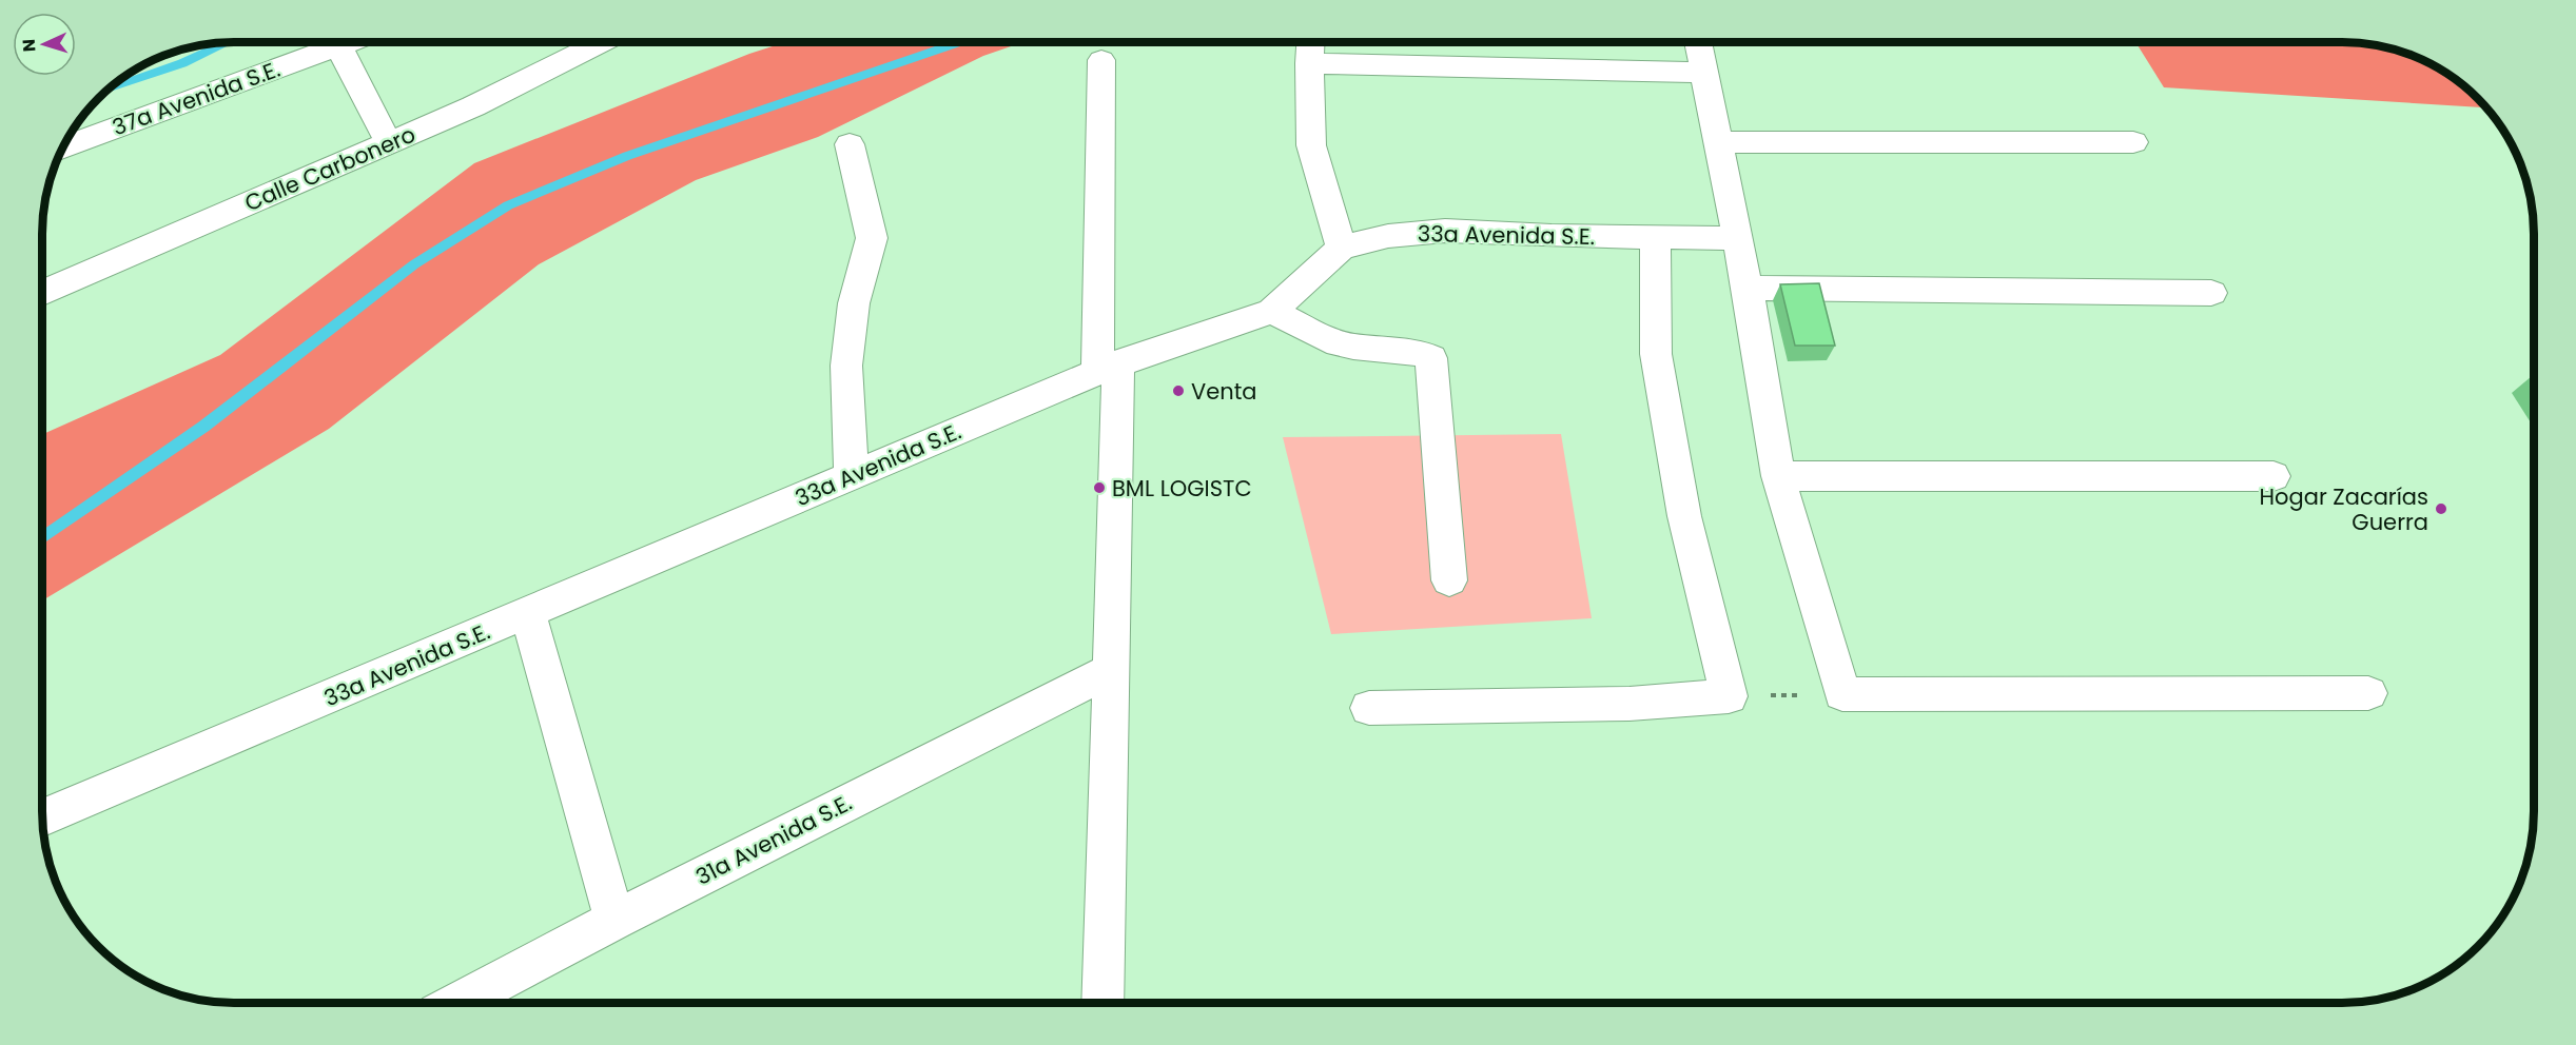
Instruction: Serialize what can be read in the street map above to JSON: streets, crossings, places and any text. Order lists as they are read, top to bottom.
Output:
{
  "streets": {
    "street": [
      "37a Avenida S.E.",
      "Calle Carbonero",
      "33a Avenida S.E.",
      "31a Avenida S.E."
    ]
  },
  "places": ["Venta", "BML LOGISTC", "Hogar Zacarías Guerra"],
  "north": "left"
}
